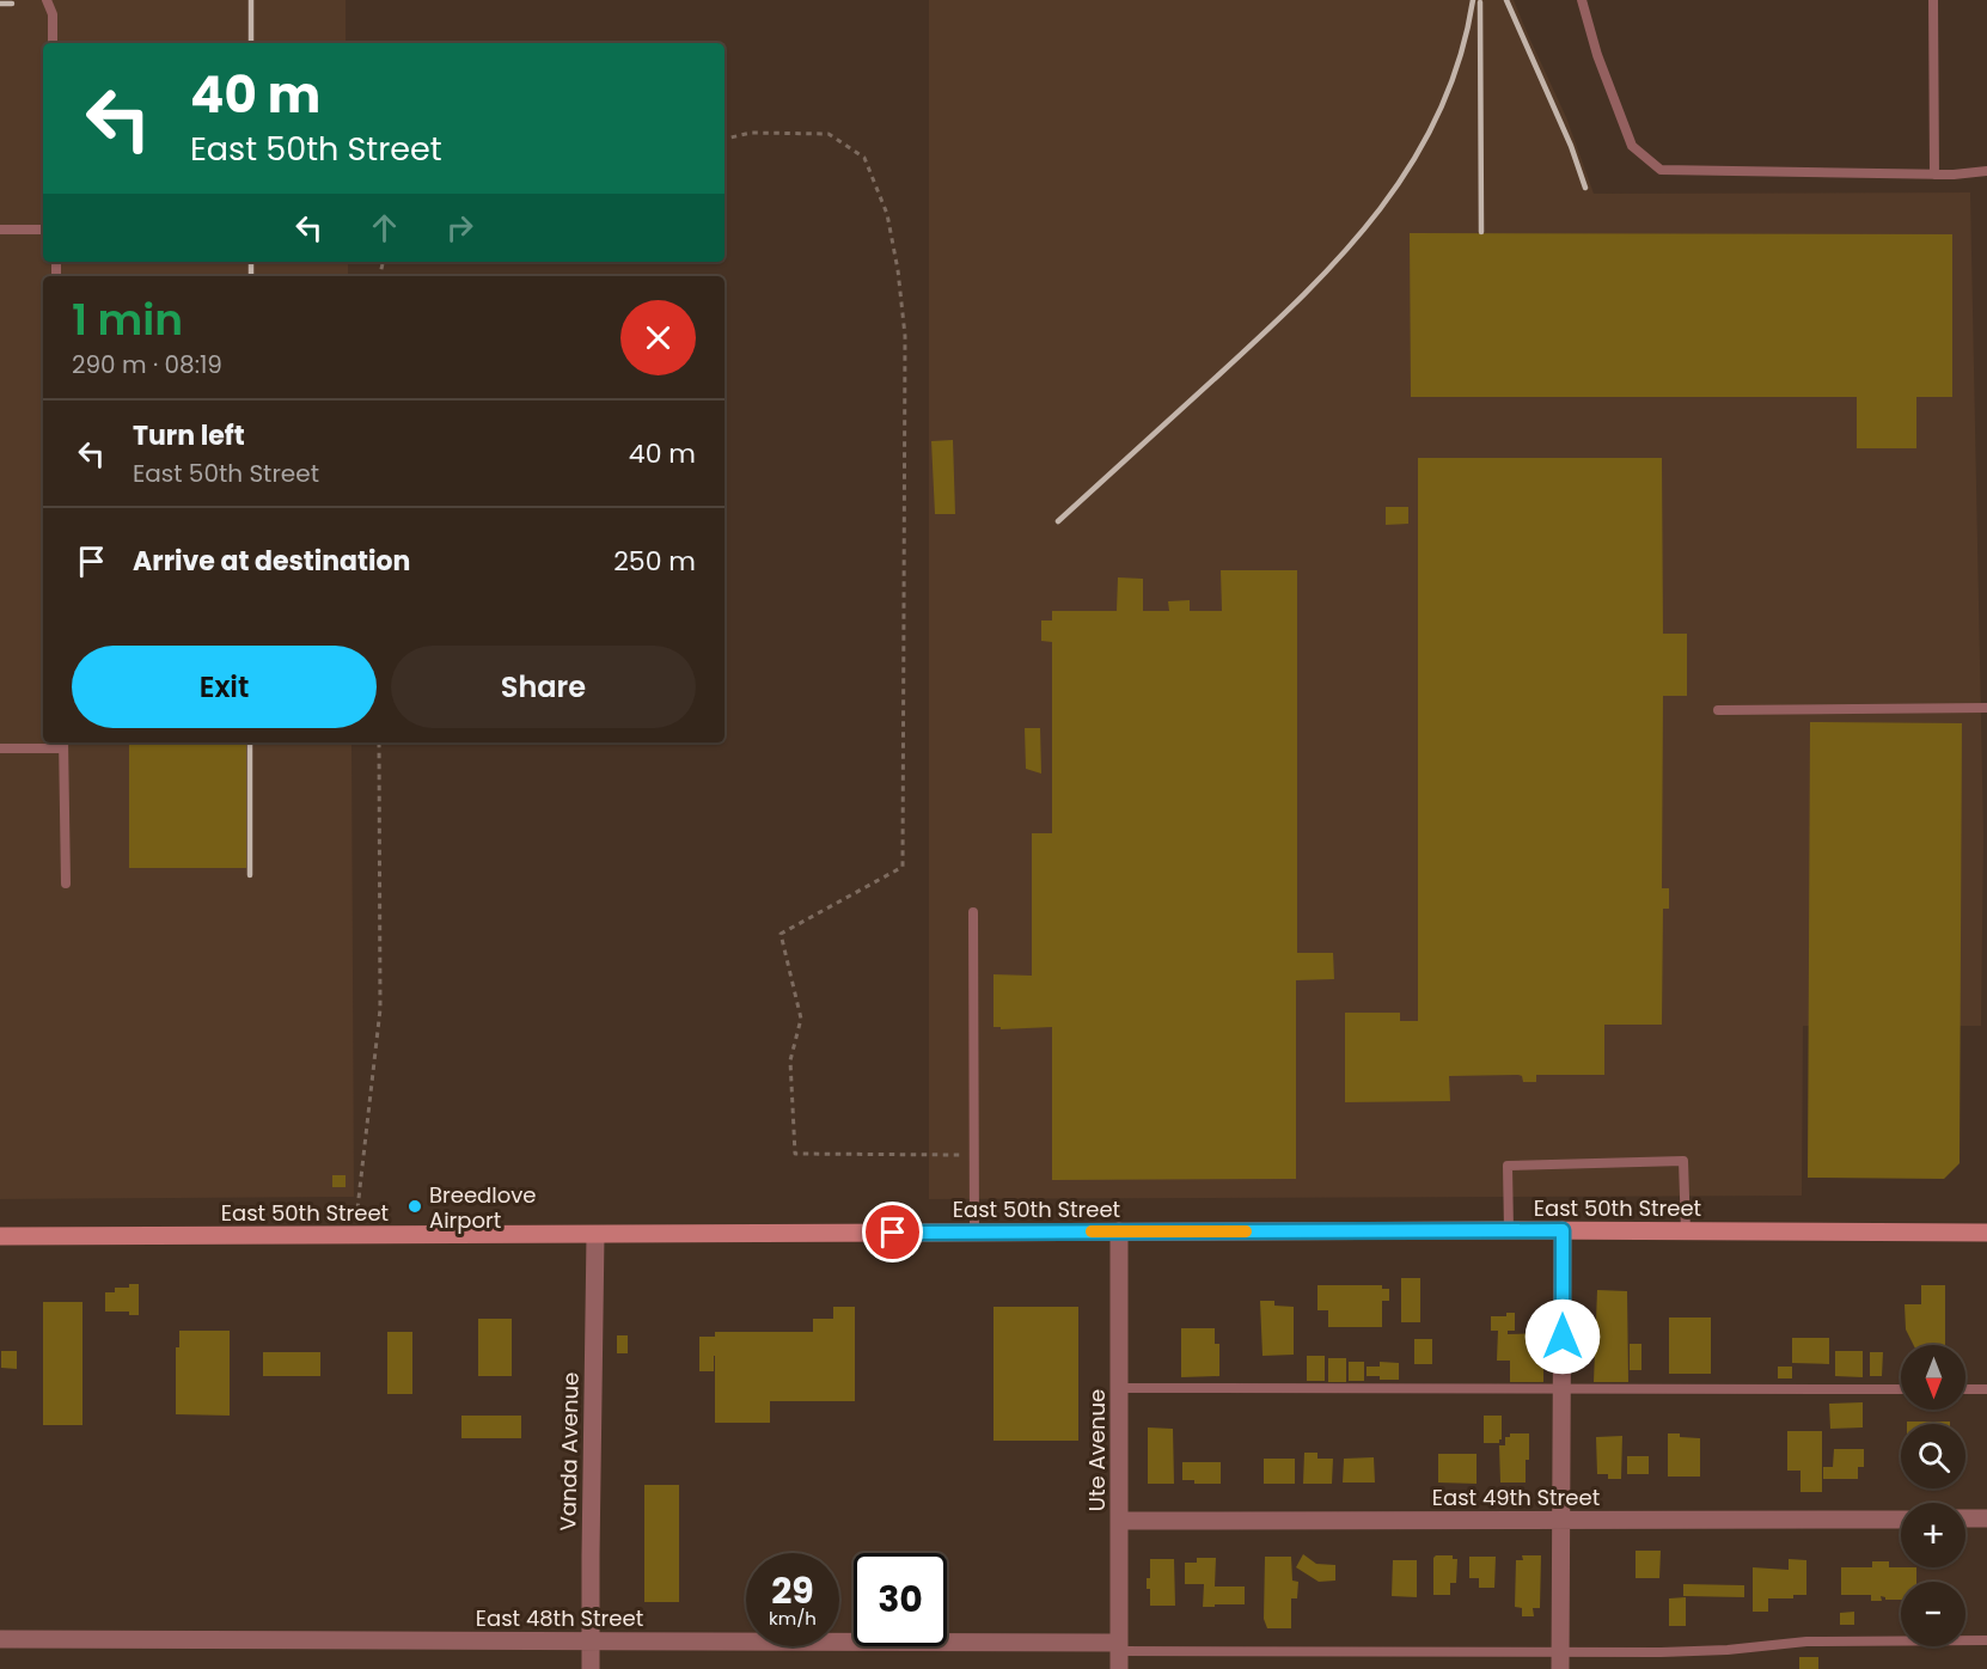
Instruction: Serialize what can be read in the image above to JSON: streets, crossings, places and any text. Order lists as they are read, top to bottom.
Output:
{
  "streets": {
    "main road": ["East 50th Street"],
    "street": [
      "Ute Avenue",
      "Vanda Avenue",
      "East 49th Street",
      "East 48th Street"
    ]
  },
  "crossings": [
    ["East 50th Street", "Ute Avenue"],
    ["East 50th Street", "Vanda Avenue"],
    ["Ute Avenue", "East 49th Street"],
    ["Ute Avenue", "East 48th Street"],
    ["Vanda Avenue", "East 48th Street"]
  ],
  "places": ["Breedlove Airport"],
  "north": "bottom",
  "page": {
    "turn": ["40 m", "East 50th Street"],
    "heading": ["1 min", "290 m · 08:19"],
    "list": [
      {
        "name": "Turn left",
        "note": "East 50th Street",
        "value": "40 m"
      },
      {
        "name": "Arrive at destination",
        "value": "250 m"
      }
    ],
    "buttons": ["Exit", "Share"],
    "map_buttons": ["+", "−"],
    "speed": "29 km/h",
    "limit": "30"
  }
}
